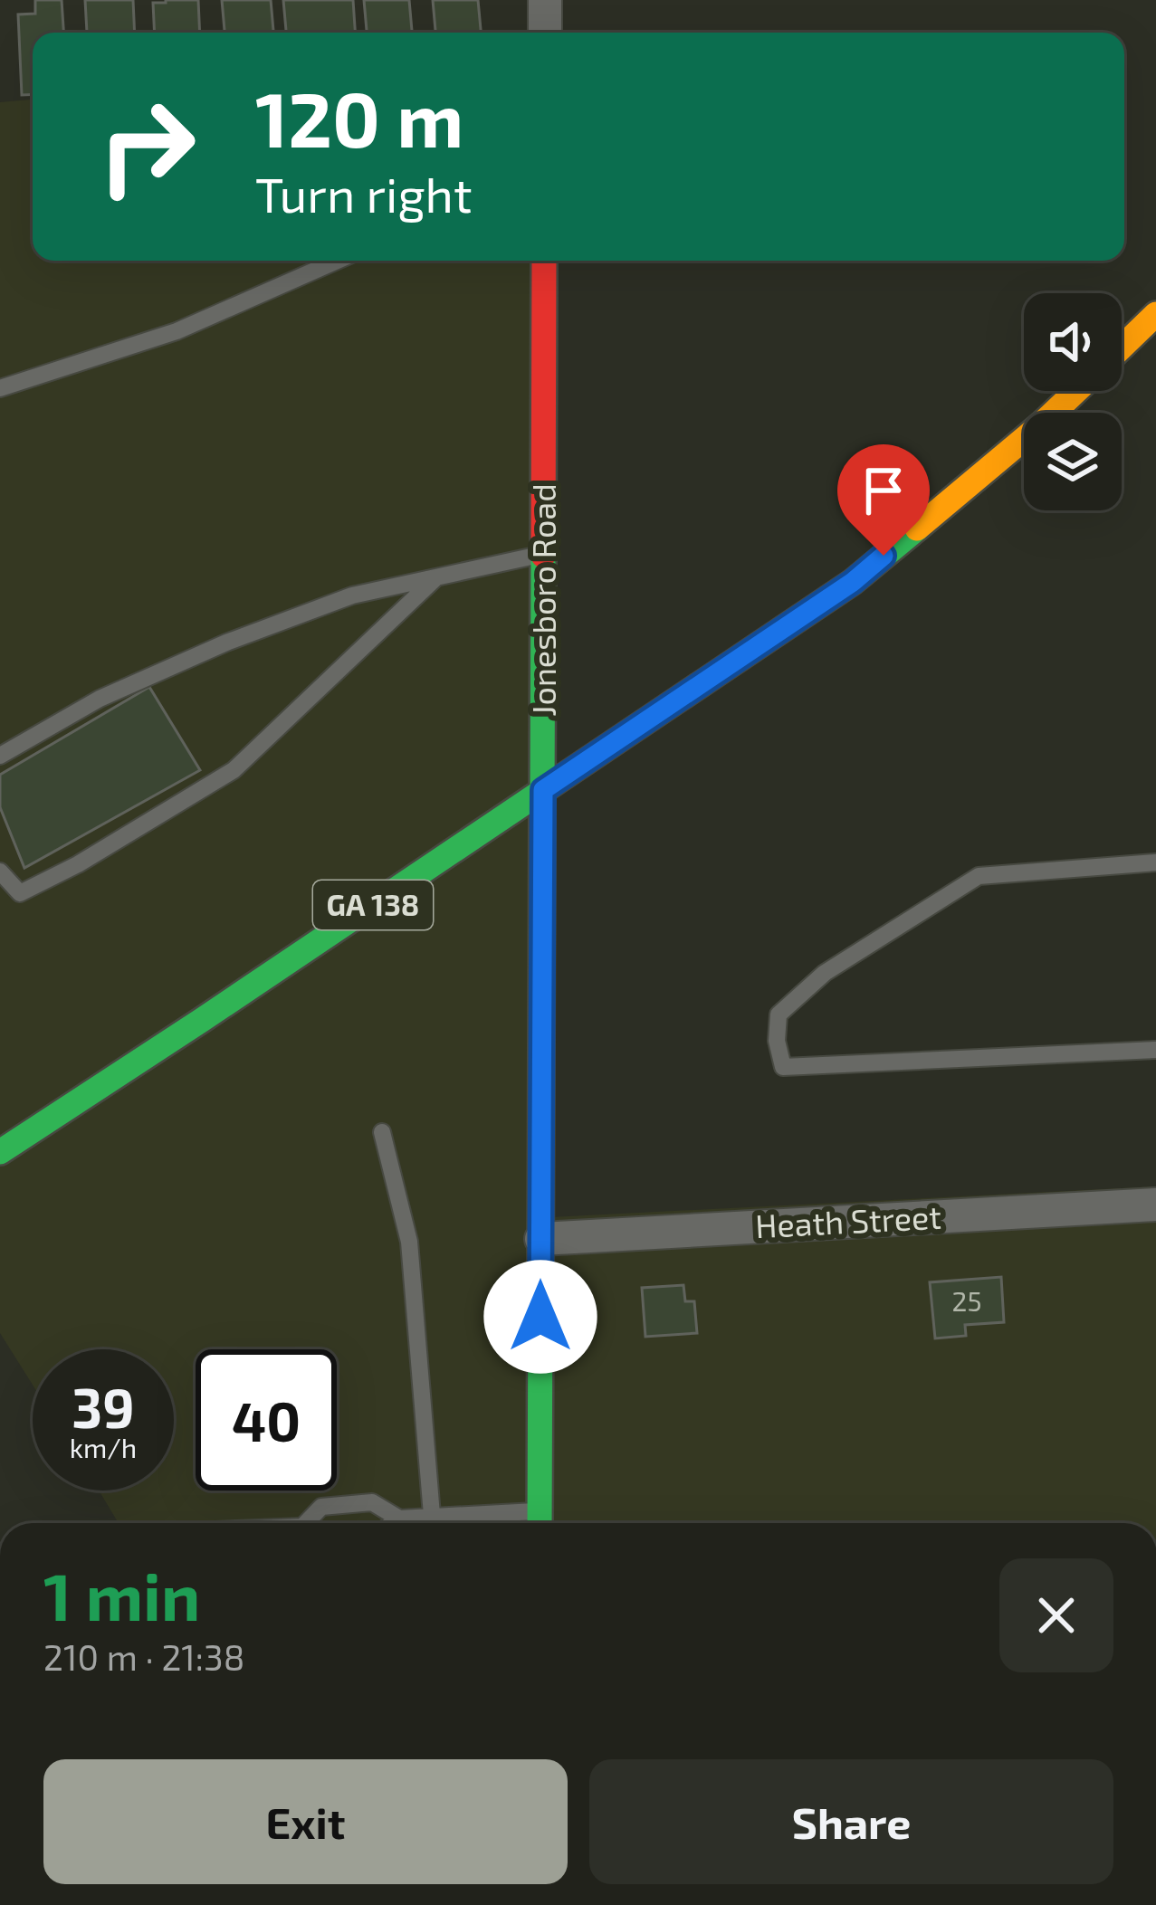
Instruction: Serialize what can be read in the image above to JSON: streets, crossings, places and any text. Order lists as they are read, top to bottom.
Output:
{
  "streets": {
    "main road": ["Jonesboro Road", "GA 138"],
    "street": ["Heath Street"]
  },
  "crossings": [
    ["Jonesboro Road", "GA 138"],
    ["Jonesboro Road", "Heath Street"]
  ],
  "house_numbers": ["25"],
  "page": {
    "turn": ["120 m", "Turn right"],
    "speed": "39 km/h",
    "limit": "40",
    "heading": ["1 min", "210 m · 21:38"],
    "buttons": ["Exit", "Share"]
  }
}
